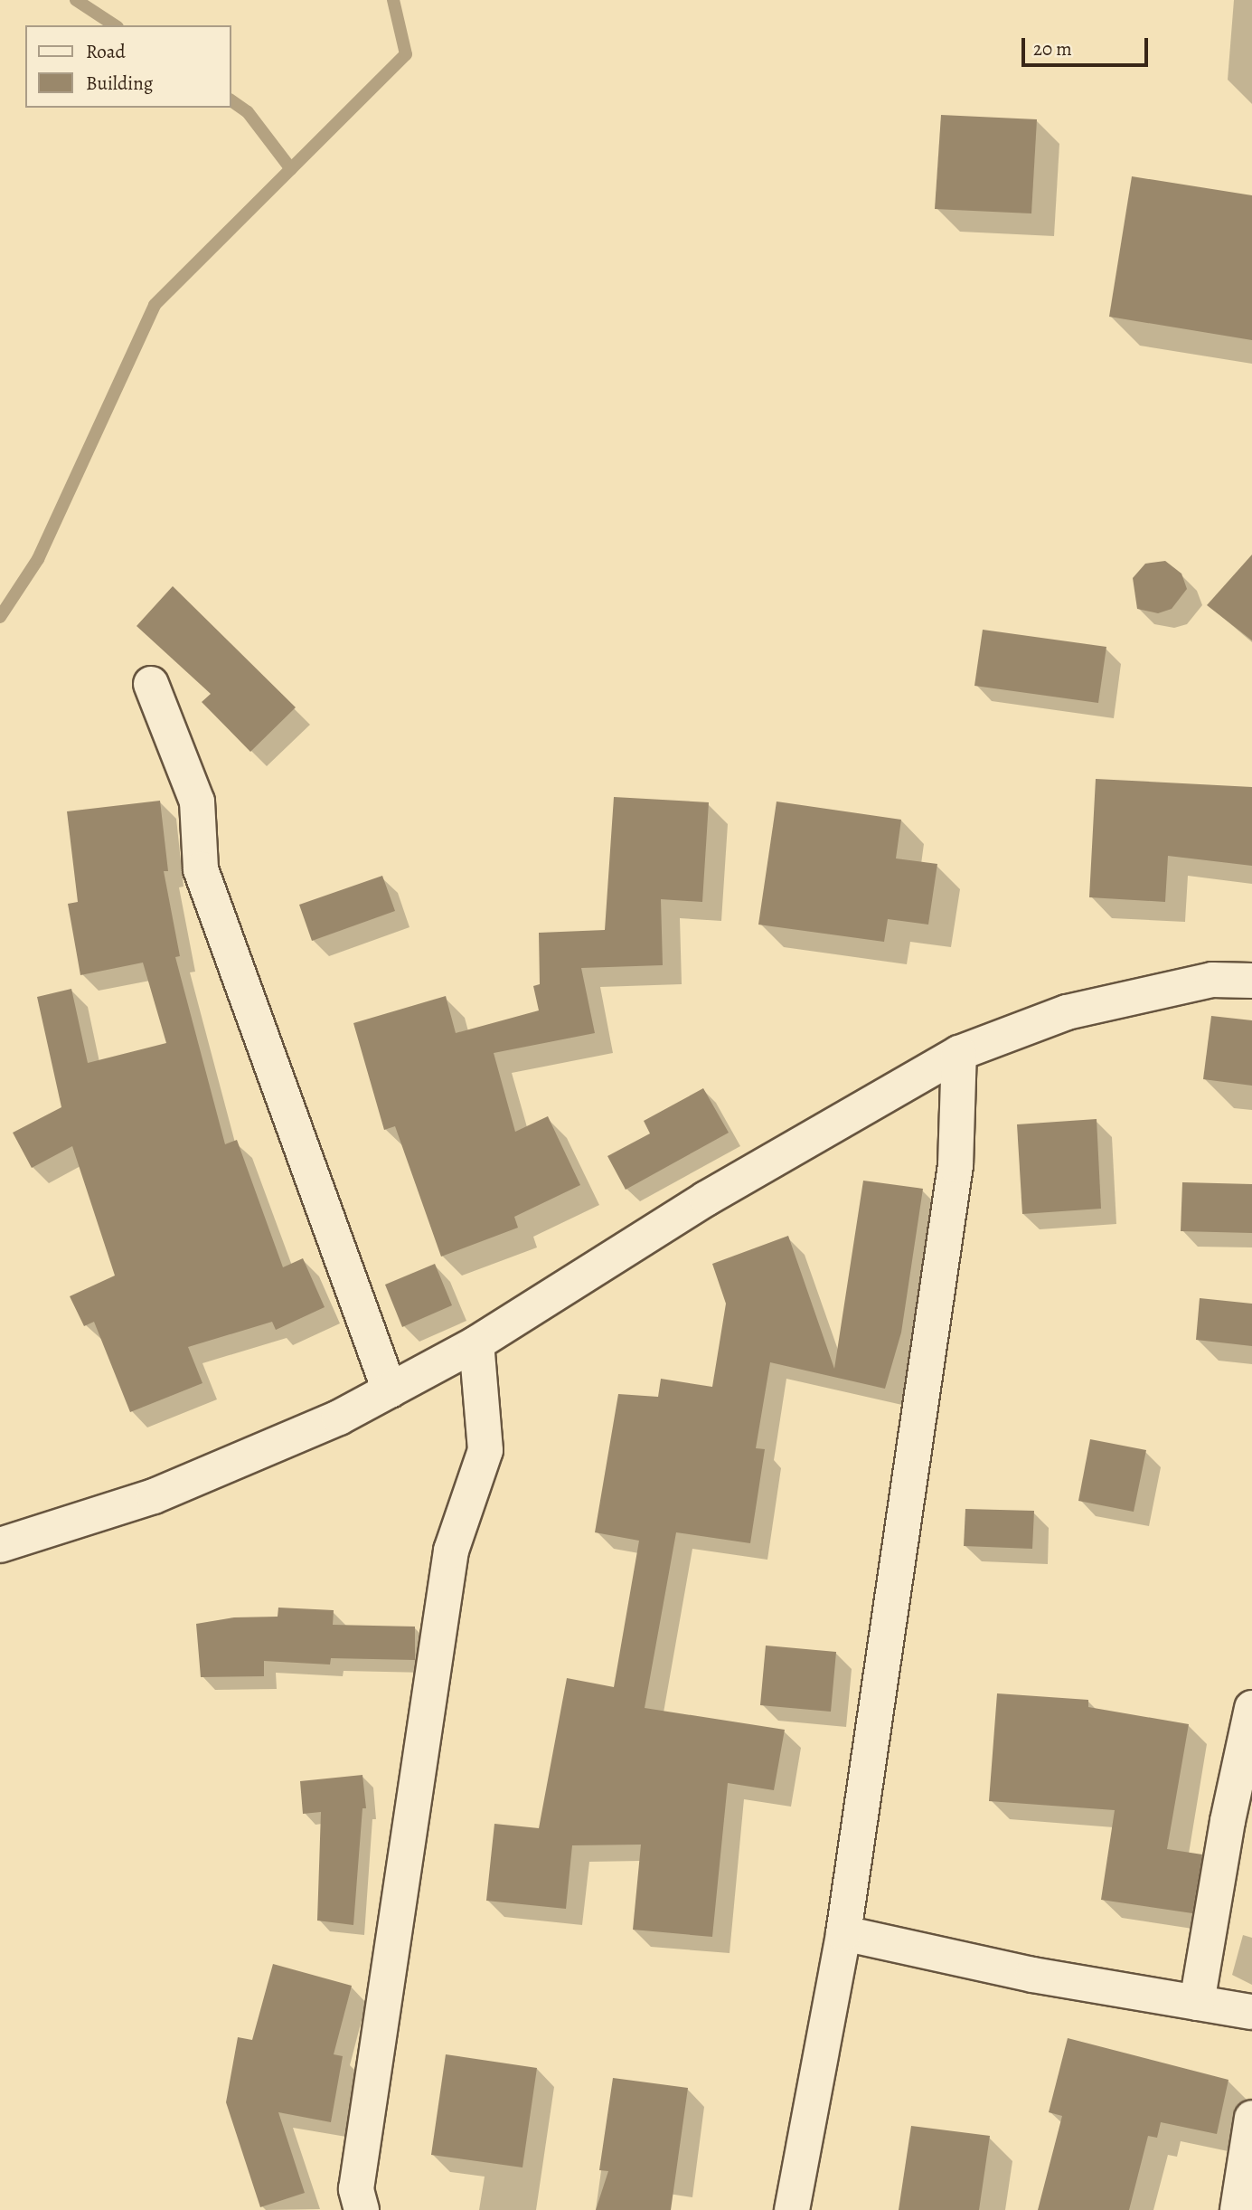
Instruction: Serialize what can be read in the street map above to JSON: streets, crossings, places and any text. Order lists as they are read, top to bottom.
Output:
{
  "legend": ["Road", "Building"],
  "scale_bar": "20 m"
}
